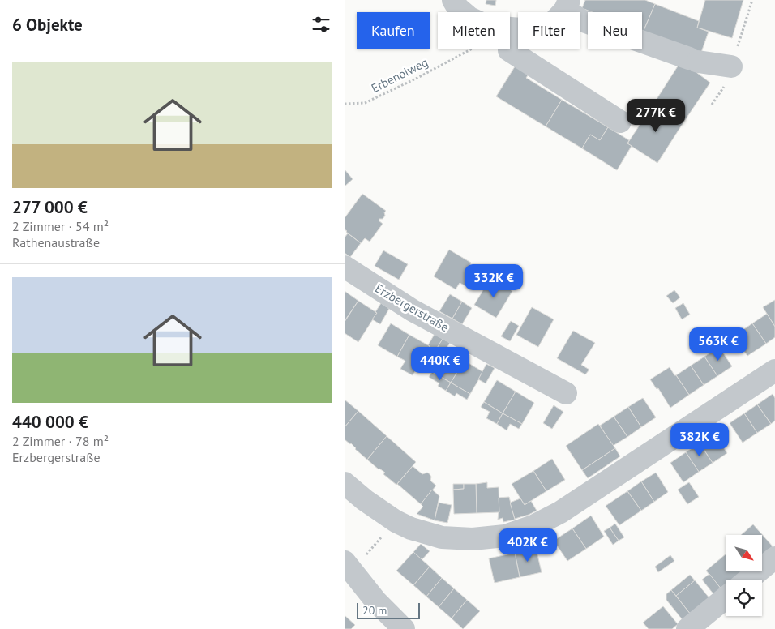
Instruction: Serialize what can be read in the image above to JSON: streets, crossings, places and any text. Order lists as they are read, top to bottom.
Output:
{
  "streets": {
    "street": ["Erzbergerstraße"],
    "path": ["Erbenolweg"]
  },
  "scale_bar": "20 m",
  "north": "bottom right",
  "page": {
    "heading": "6 Objekte",
    "chip": [
      "Kaufen",
      "Mieten",
      "Filter",
      "Neu"
    ],
    "list": [
      {
        "name": "277 000 €",
        "note": "2 Zimmer · 54 m² · Rathenaustraße"
      },
      {
        "name": "440 000 €",
        "note": "2 Zimmer · 78 m² · Erzbergerstraße"
      }
    ],
    "price": [
      "277K €",
      "332K €",
      "563K €",
      "440K €",
      "382K €",
      "402K €"
    ],
    "scale": "20 m"
  }
}
